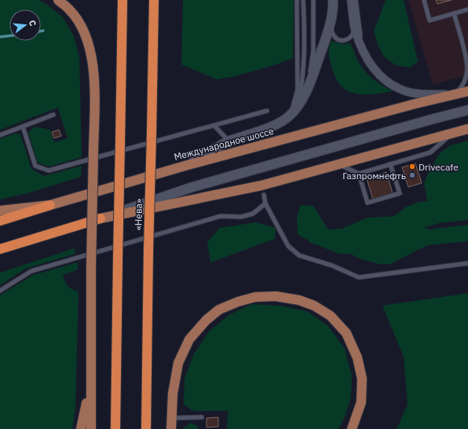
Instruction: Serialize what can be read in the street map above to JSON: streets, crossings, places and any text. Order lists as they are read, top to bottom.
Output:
{
  "streets": {
    "highway": ["Международное шоссе", "«Нева»"]
  },
  "places": ["Drivecafe", "Газпромнефть"],
  "north": "right"
}
